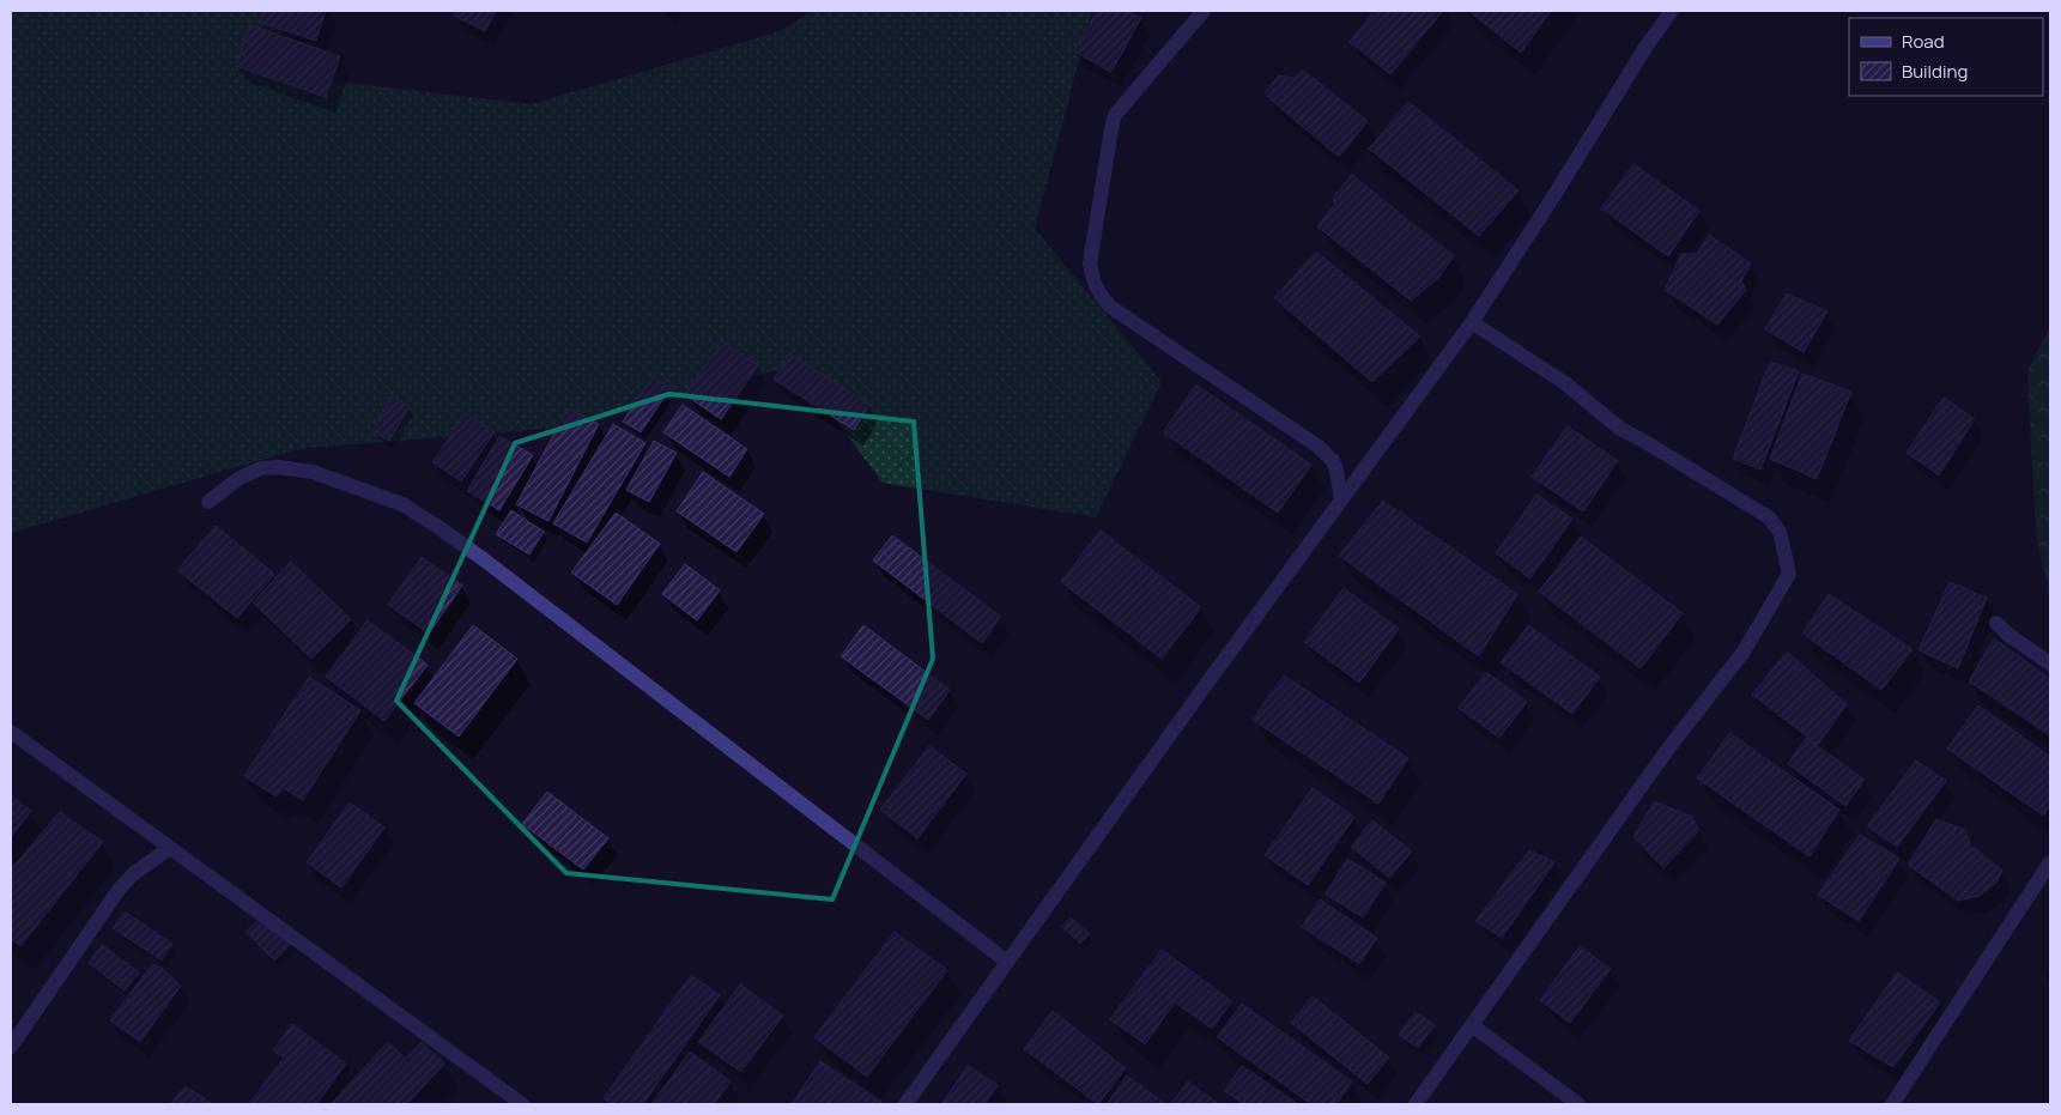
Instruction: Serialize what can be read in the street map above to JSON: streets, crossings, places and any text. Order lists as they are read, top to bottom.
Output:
{
  "legend": ["Road", "Building"]
}
